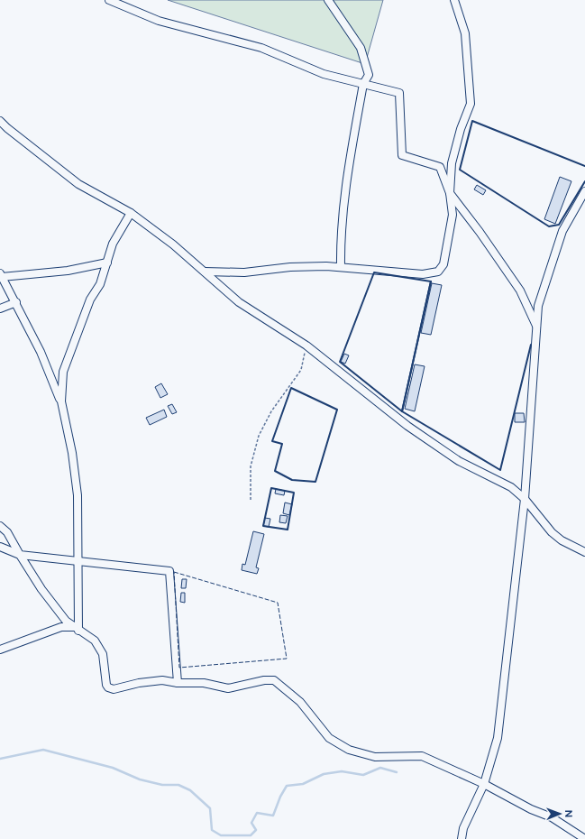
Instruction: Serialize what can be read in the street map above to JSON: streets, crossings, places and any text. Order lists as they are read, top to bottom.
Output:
{
  "north": "right"
}
